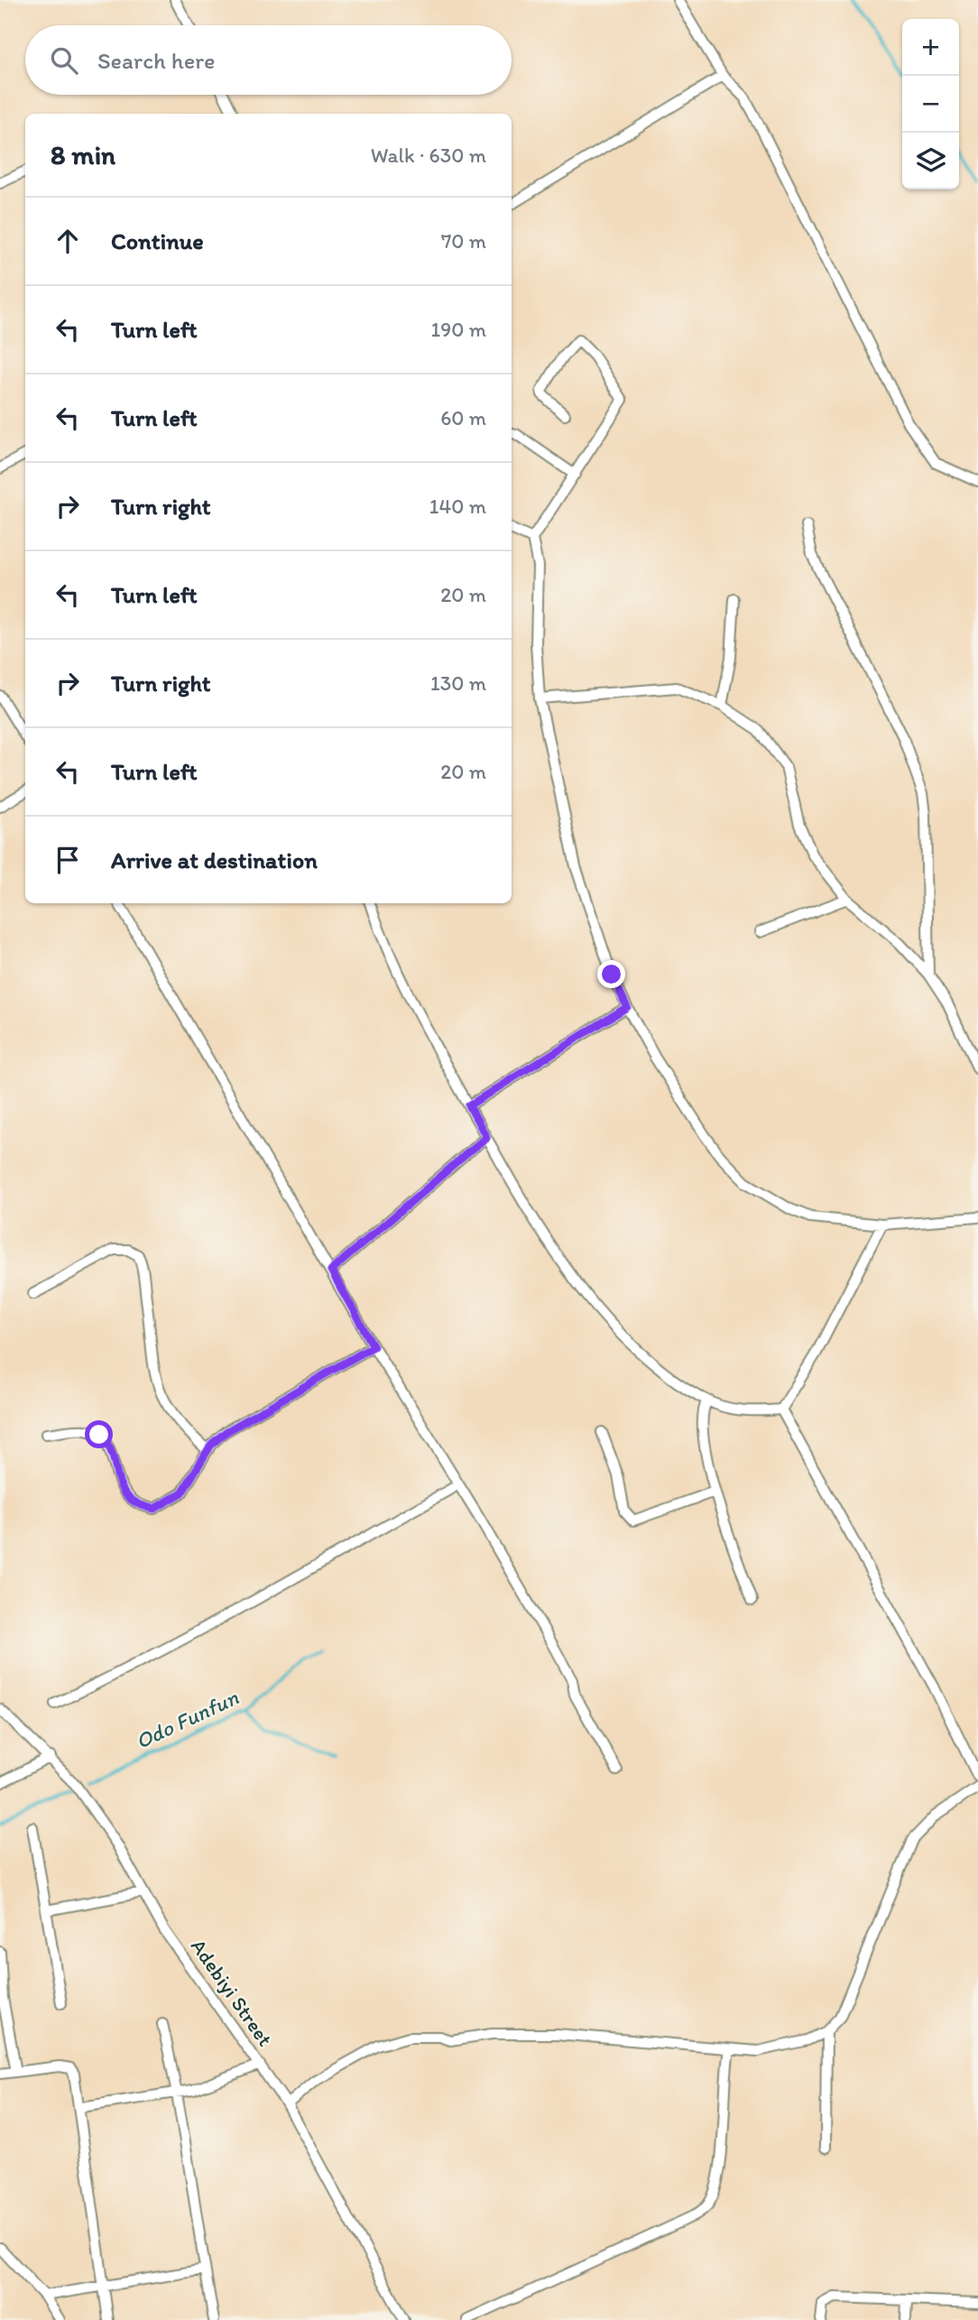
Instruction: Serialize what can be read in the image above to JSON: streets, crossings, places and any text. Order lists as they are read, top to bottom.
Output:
{
  "streets": {
    "street": ["Adebiyi Street"]
  },
  "water": ["Odo Funfun"],
  "page": {
    "map_buttons": ["+", "−"],
    "search": "Search here",
    "heading": ["8 min", "Walk · 630 m"],
    "list": [
      ["Continue", "70 m"],
      ["Turn left", "190 m"],
      ["Turn left", "60 m"],
      ["Turn right", "140 m"],
      ["Turn left", "20 m"],
      ["Turn right", "130 m"],
      ["Turn left", "20 m"],
      "Arrive at destination"
    ]
  }
}
